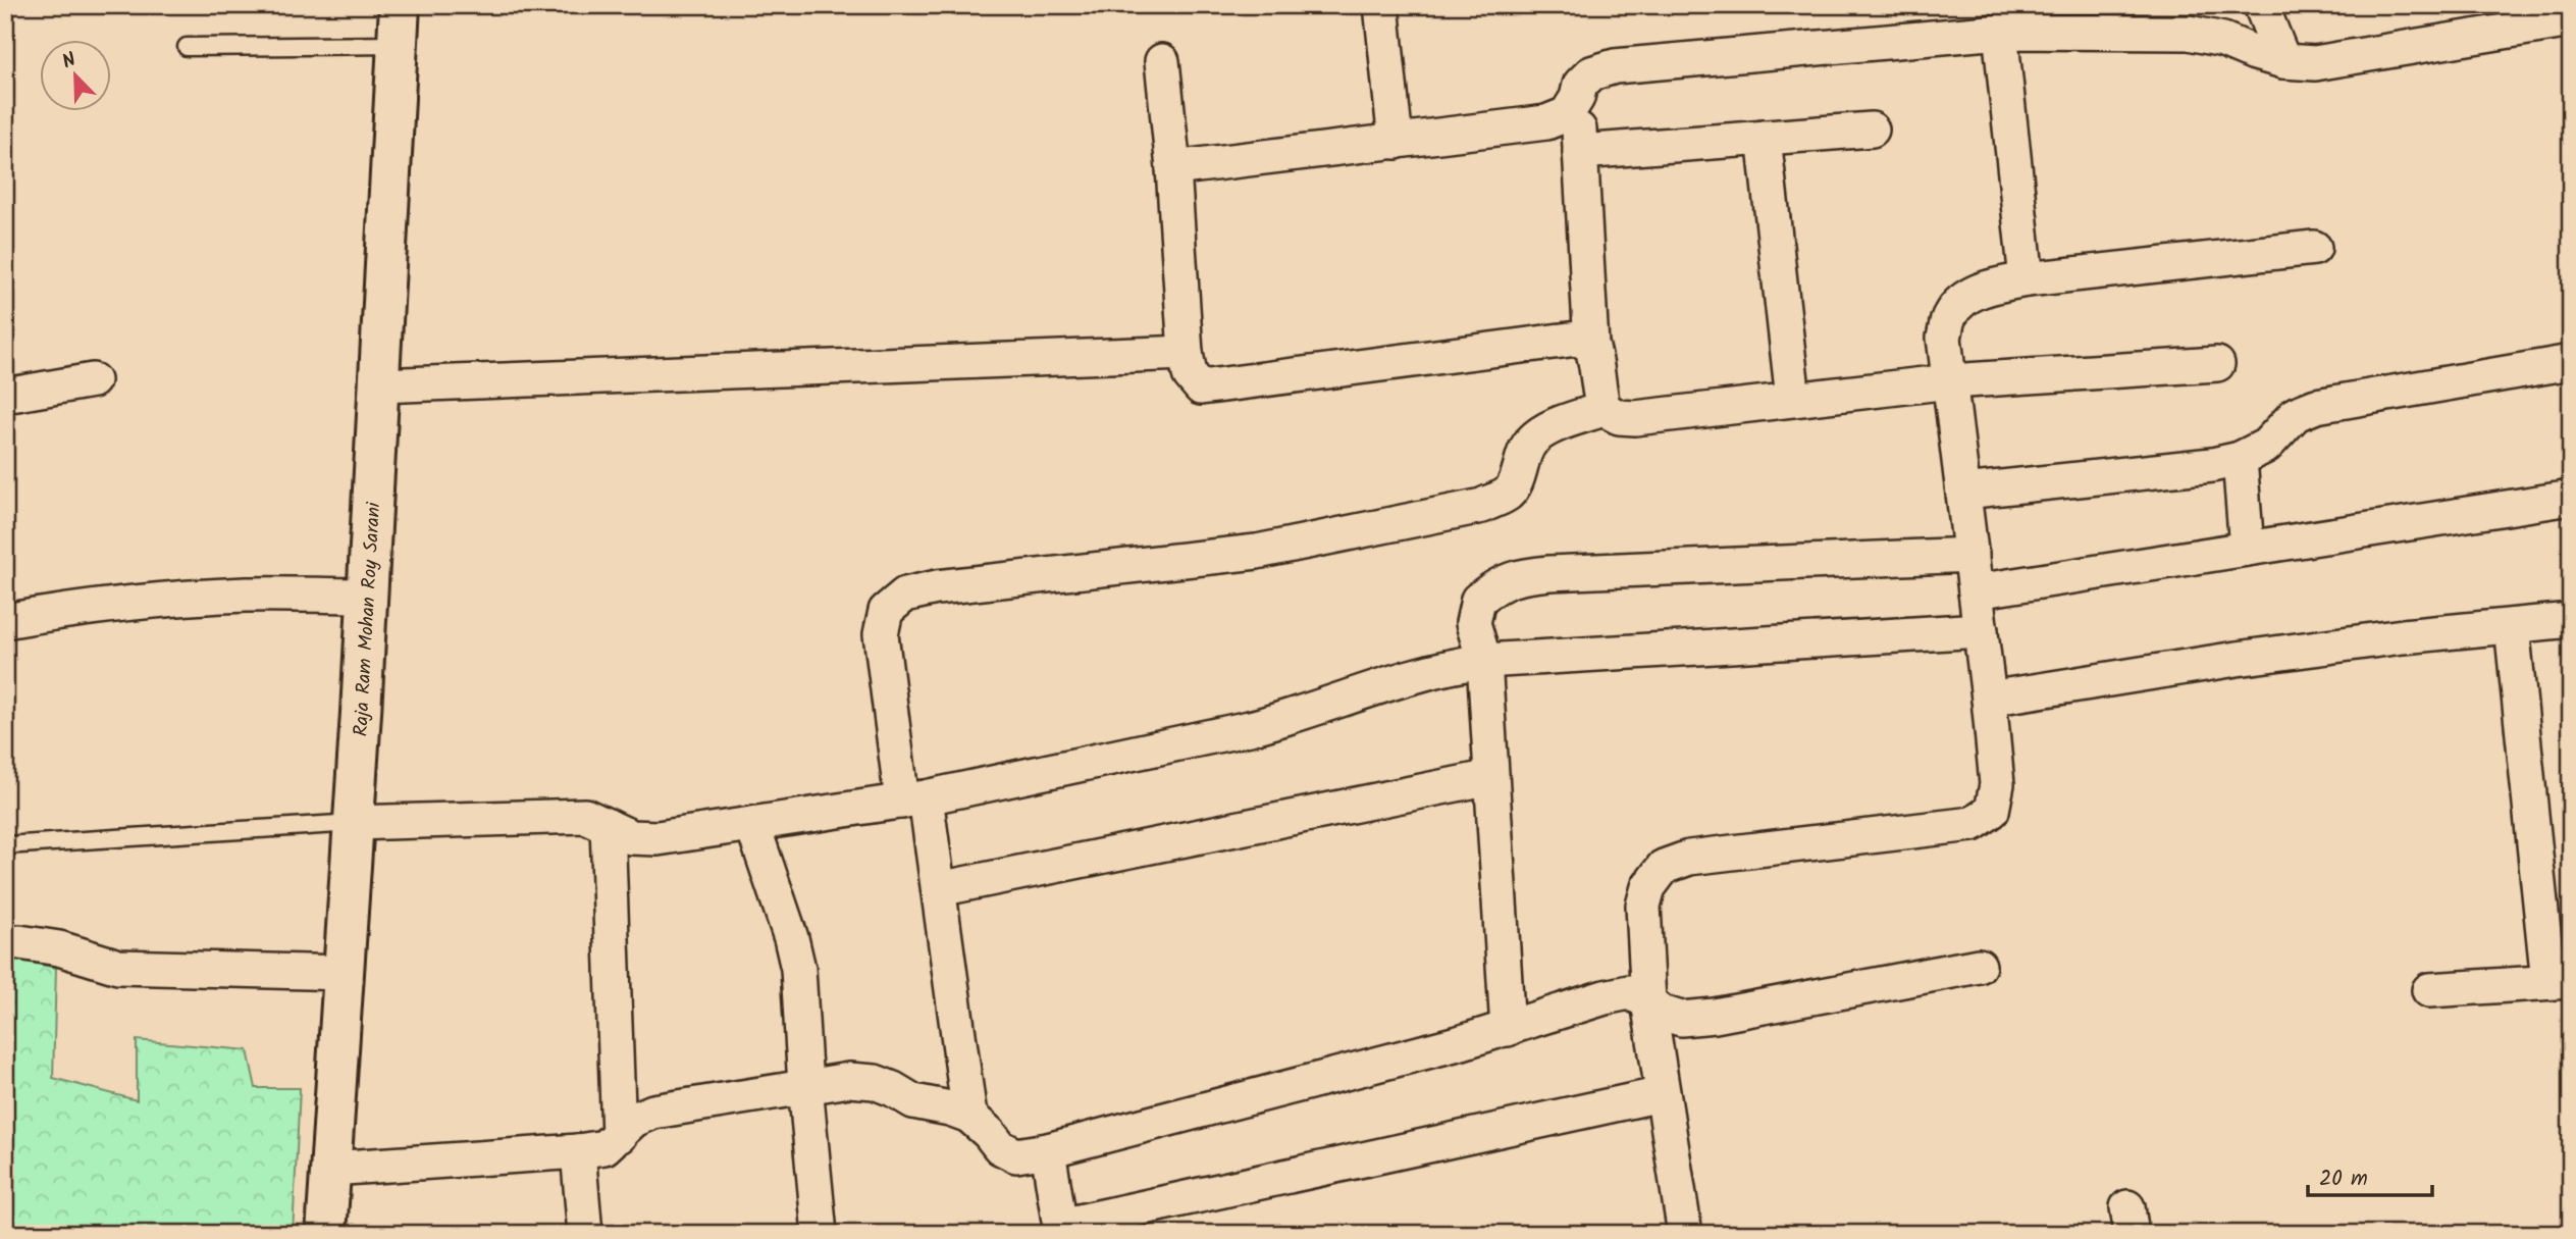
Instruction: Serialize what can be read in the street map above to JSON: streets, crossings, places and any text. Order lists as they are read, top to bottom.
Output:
{
  "streets": {
    "street": ["Raja Ram Mohan Roy Sarani"]
  },
  "scale_bar": "20 m",
  "north": "top left"
}
